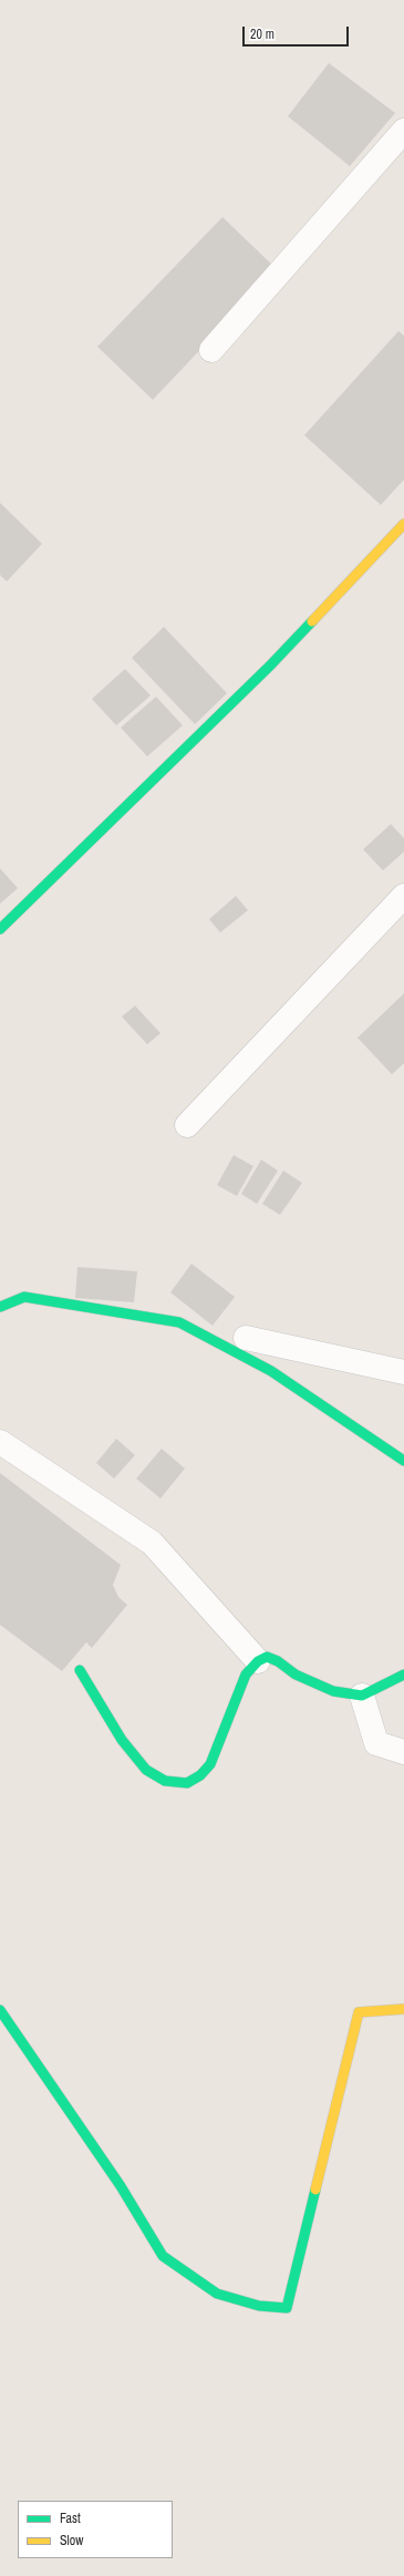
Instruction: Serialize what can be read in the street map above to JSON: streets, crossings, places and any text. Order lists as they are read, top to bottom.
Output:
{
  "legend": ["Fast", "Slow"],
  "scale_bar": "20 m"
}
